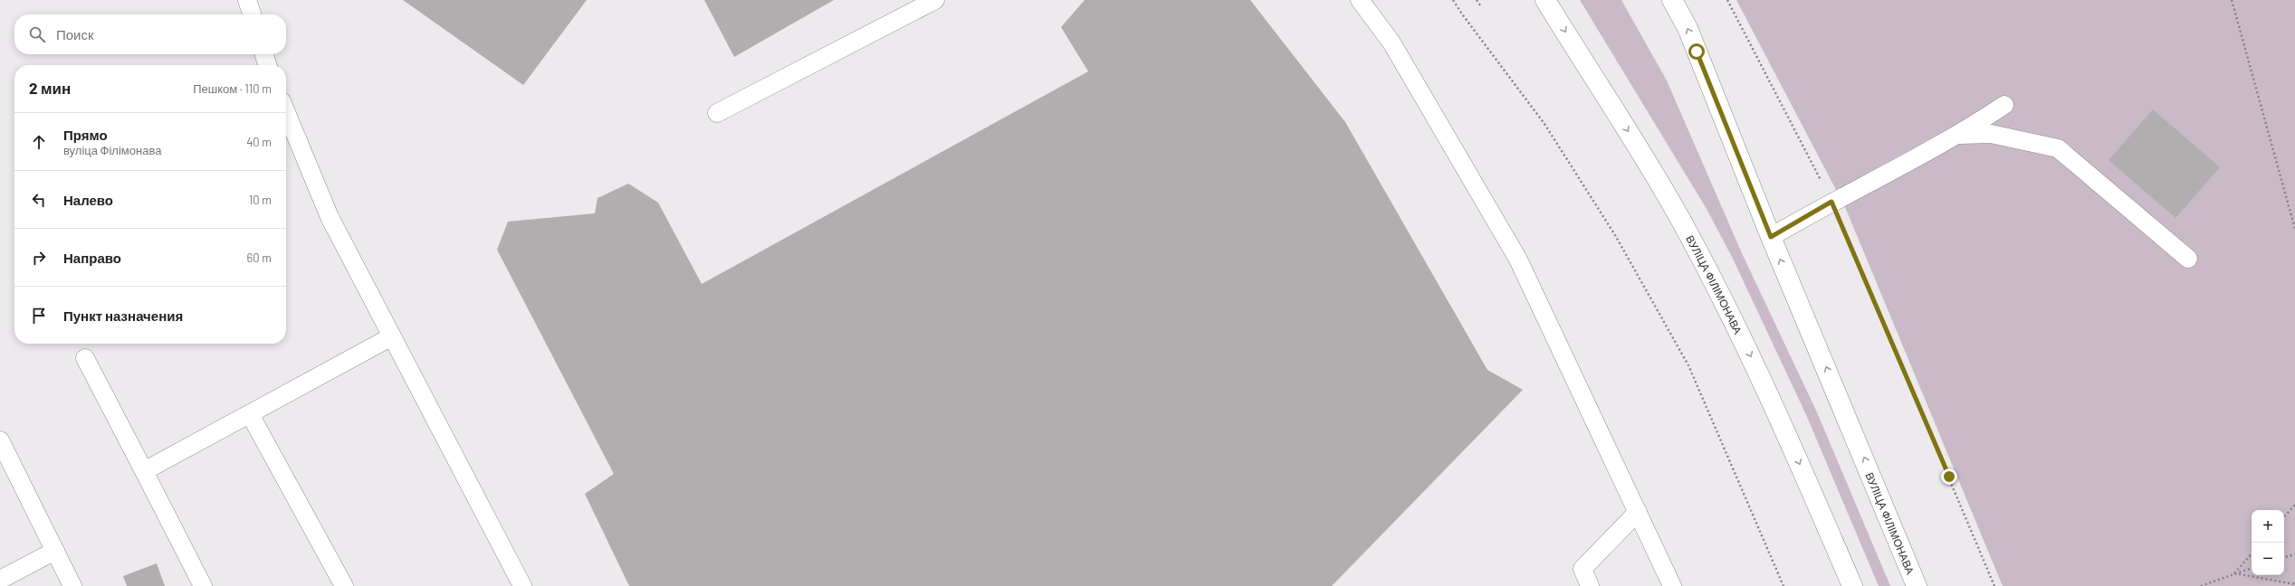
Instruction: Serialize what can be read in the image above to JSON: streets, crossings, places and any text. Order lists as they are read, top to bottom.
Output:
{
  "streets": {
    "main road": ["ВУЛІЦА ФІЛІМОНАВА"]
  },
  "page": {
    "search": "Поиск",
    "heading": ["2 мин", "Пешком · 110 m"],
    "list": [
      ["Прямо", "вуліца Філімонава", "40 m"],
      ["Налево", "10 m"],
      ["Направо", "60 m"],
      "Пункт назначения"
    ],
    "map_buttons": ["+", "−"]
  }
}
